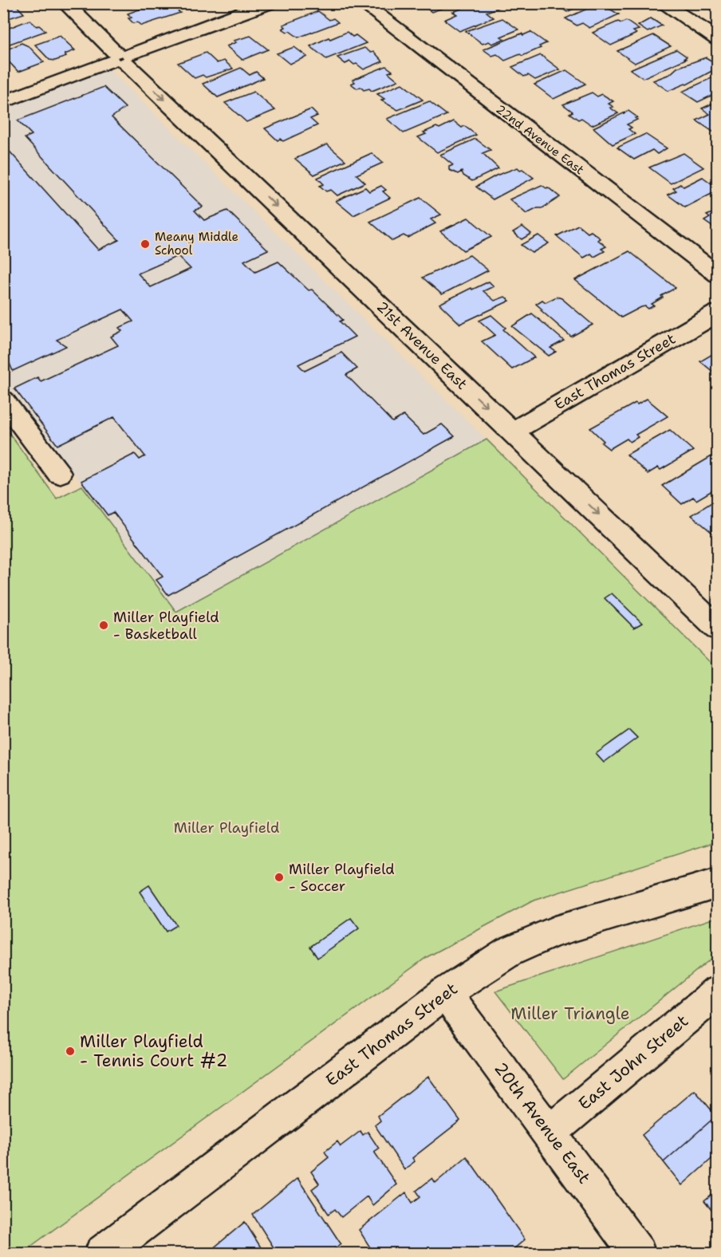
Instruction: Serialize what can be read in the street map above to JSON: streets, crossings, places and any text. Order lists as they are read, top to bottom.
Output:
{
  "streets": {
    "street": [
      "22nd Avenue East",
      "21st Avenue East",
      "East Thomas Street",
      "East John Street",
      "20th Avenue East"
    ]
  },
  "crossings": [
    ["21st Avenue East", "East Thomas Street"],
    ["East Thomas Street", "20th Avenue East"],
    ["East John Street", "20th Avenue East"]
  ],
  "one_way": ["21st Avenue East"],
  "parks": ["Miller Playfield", "Miller Triangle"],
  "places": [
    "Meany Middle School",
    "Miller Playfield - Basketball",
    "Miller Playfield - Soccer",
    "Miller Playfield - Tennis Court #2"
  ]
}
